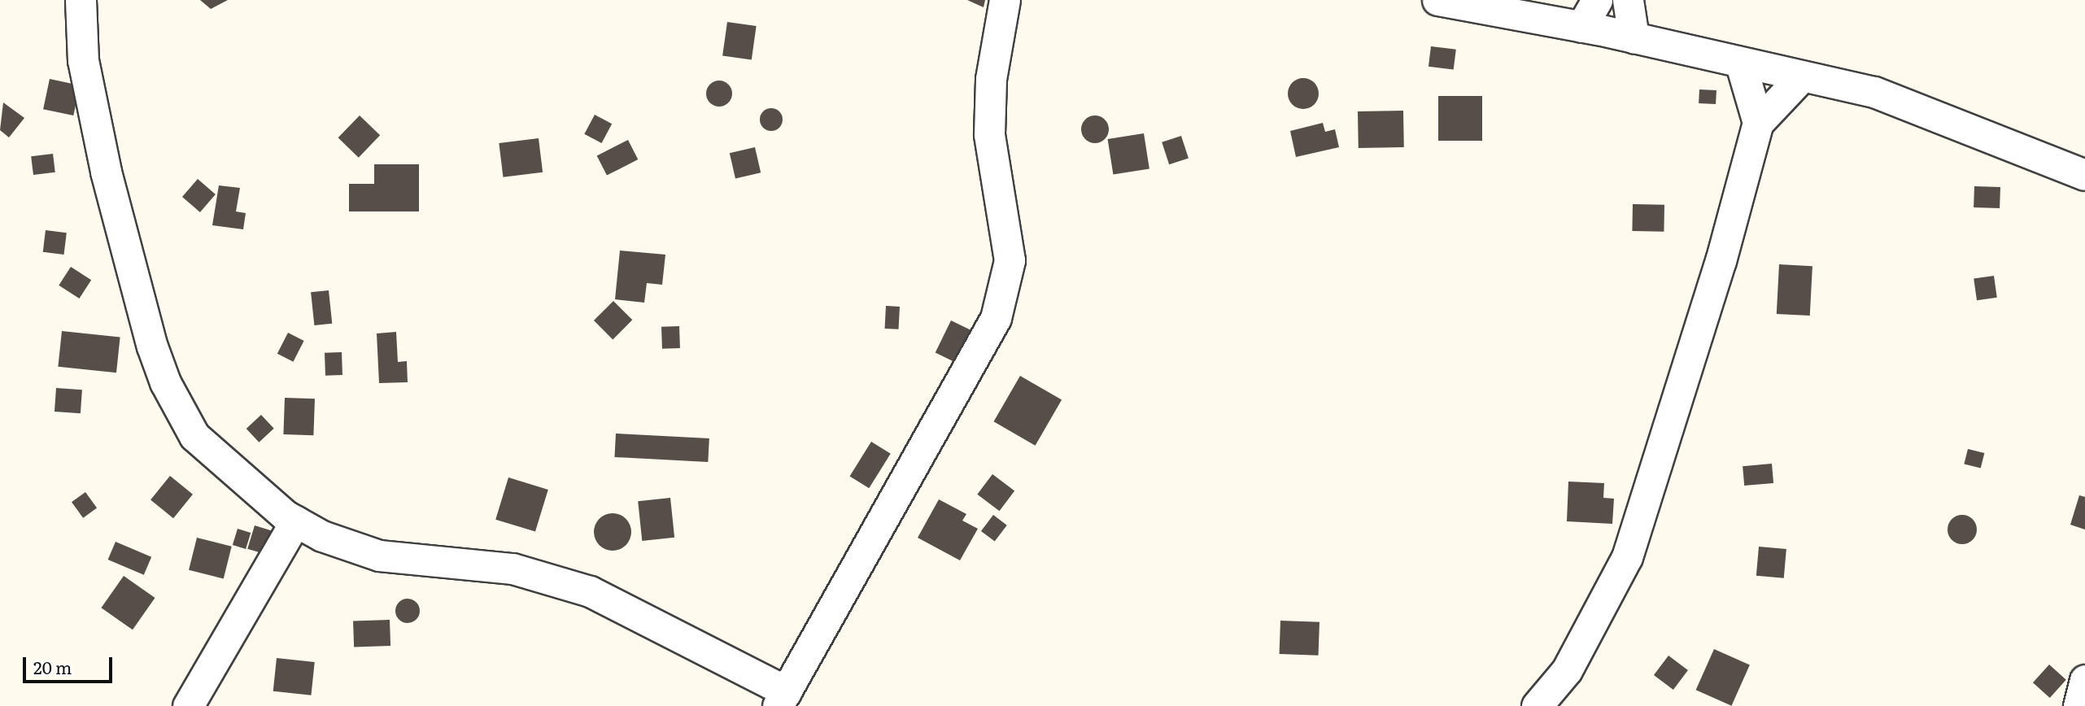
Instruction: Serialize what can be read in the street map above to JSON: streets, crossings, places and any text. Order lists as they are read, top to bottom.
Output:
{
  "scale_bar": "20 m"
}
